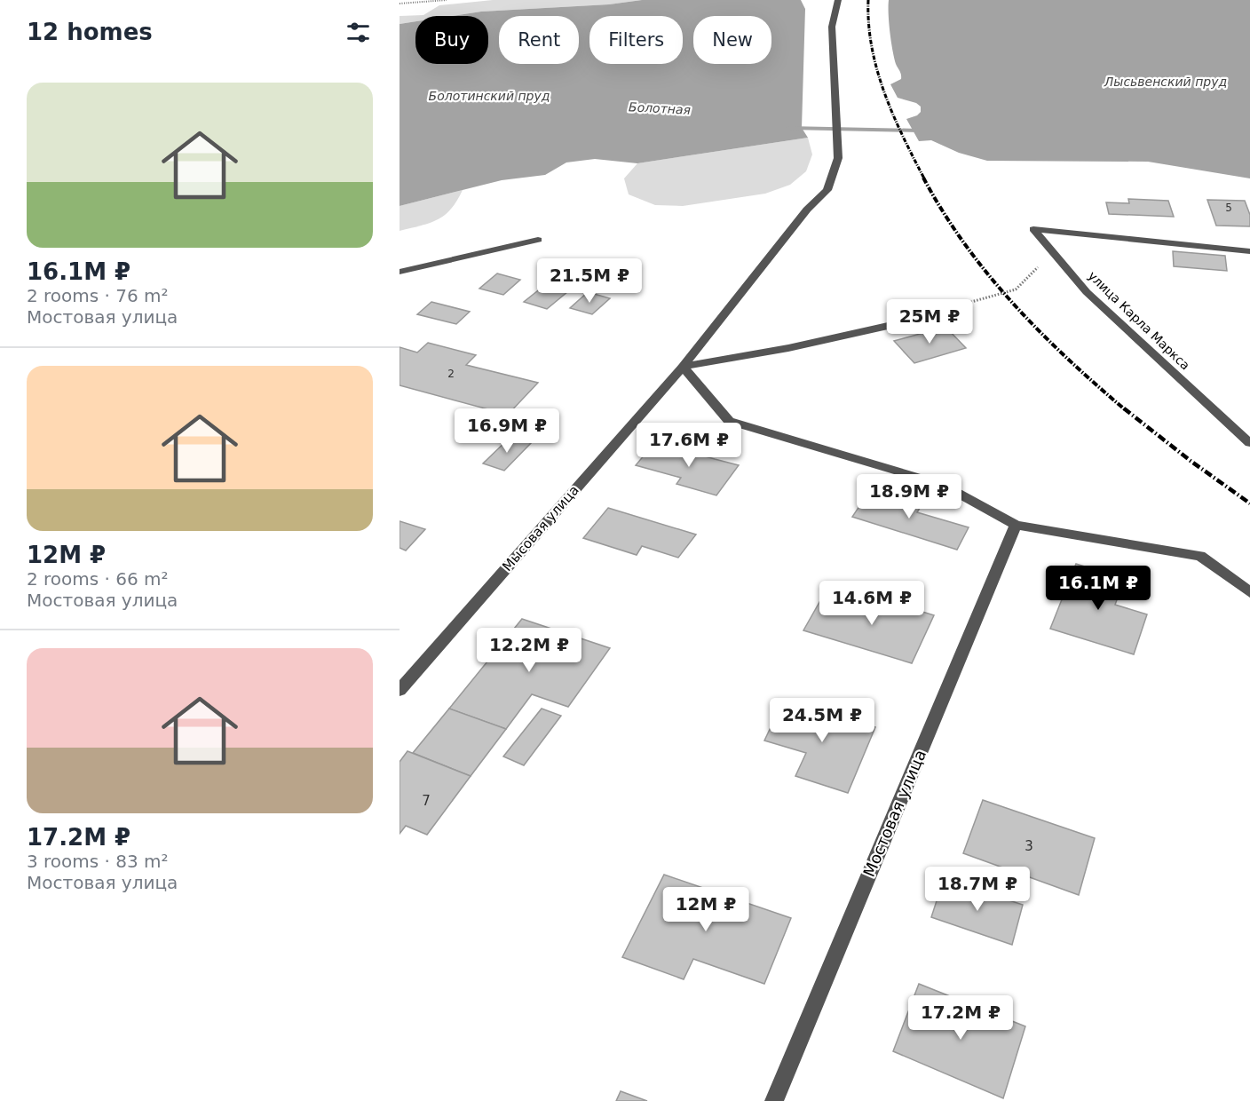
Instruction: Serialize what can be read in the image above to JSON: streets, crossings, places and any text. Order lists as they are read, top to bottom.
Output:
{
  "streets": {
    "street": ["улица Карла Маркса", "Мысовая улица", "Мостовая улица"]
  },
  "water": ["Лысьвенский пруд", "Болотинский пруд", "Болотная"],
  "house_numbers": [
    "5",
    "2",
    "7",
    "3"
  ],
  "page": {
    "heading": "12 homes",
    "chip": [
      "Buy",
      "Rent",
      "Filters",
      "New"
    ],
    "list": [
      {
        "name": "16.1M ₽",
        "note": "2 rooms · 76 m² · Мостовая улица"
      },
      {
        "name": "12M ₽",
        "note": "2 rooms · 66 m² · Мостовая улица"
      },
      {
        "name": "17.2M ₽",
        "note": "3 rooms · 83 m² · Мостовая улица"
      }
    ],
    "price": [
      "21.5M ₽",
      "25M ₽",
      "16.9M ₽",
      "17.6M ₽",
      "18.9M ₽",
      "16.1M ₽",
      "14.6M ₽",
      "12.2M ₽",
      "24.5M ₽",
      "18.7M ₽",
      "12M ₽",
      "17.2M ₽"
    ]
  }
}
